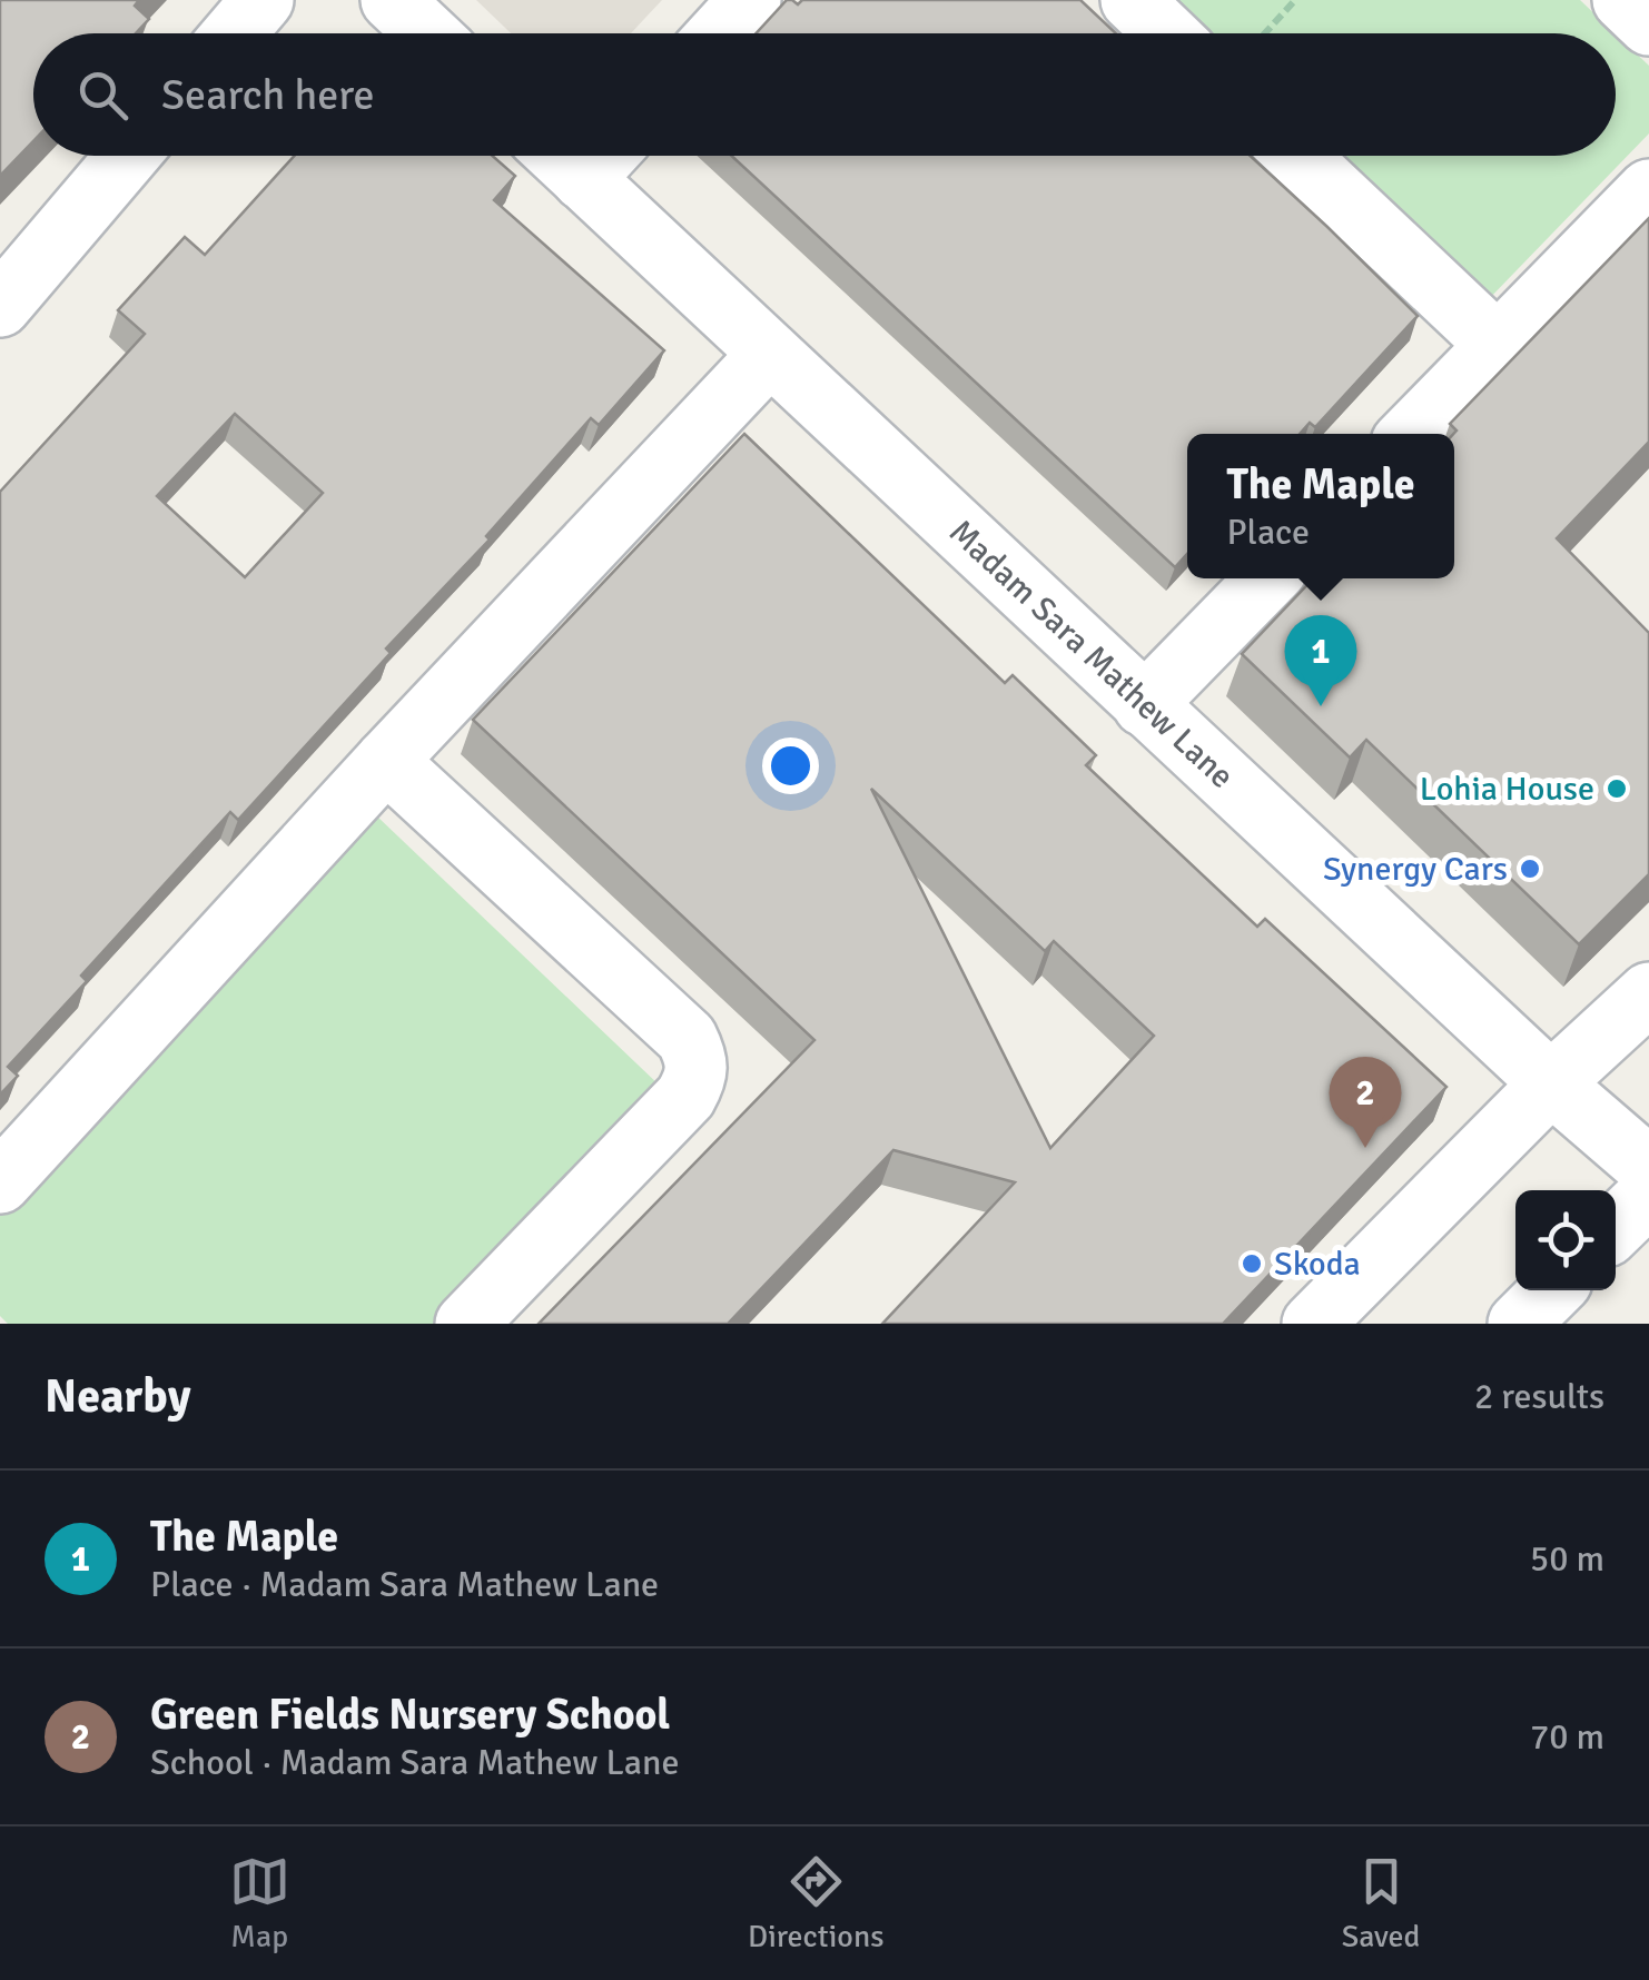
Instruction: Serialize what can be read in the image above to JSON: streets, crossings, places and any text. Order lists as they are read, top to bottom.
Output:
{
  "streets": {
    "street": ["Madam Sara Mathew Lane"]
  },
  "places": ["Lohia House", "Synergy Cars", "Skoda"],
  "page": {
    "search": "Search here",
    "popup": ["The Maple", "Place"],
    "pins": ["1", "2"],
    "heading": ["Nearby", "2 results"],
    "list": [
      {
        "mark": "1",
        "name": "The Maple",
        "note": "Place · Madam Sara Mathew Lane",
        "value": "50 m"
      },
      {
        "mark": "2",
        "name": "Green Fields Nursery School",
        "note": "School · Madam Sara Mathew Lane",
        "value": "70 m"
      }
    ],
    "nav": ["Map", "Directions", "Saved"]
  }
}
